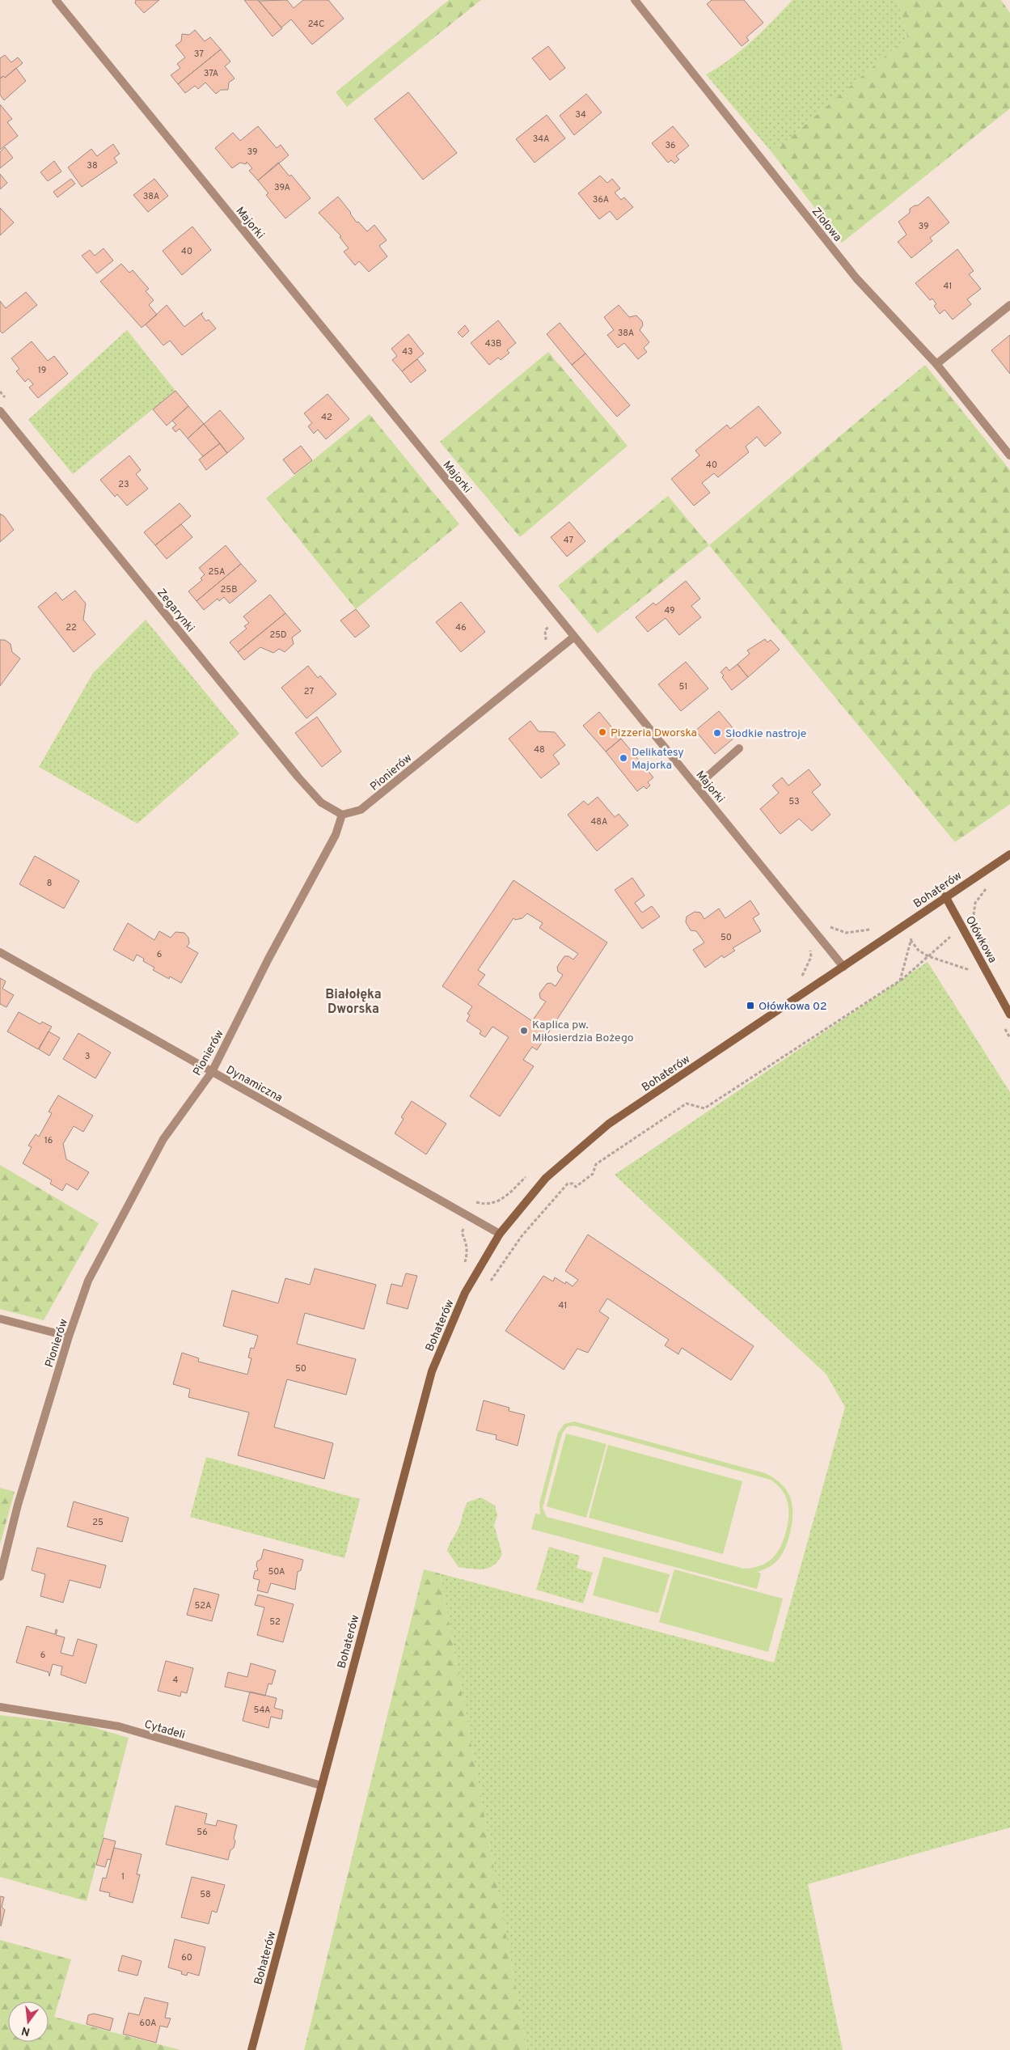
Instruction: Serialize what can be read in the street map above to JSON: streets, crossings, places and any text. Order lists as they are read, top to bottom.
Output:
{
  "streets": {
    "street": [
      "Majorki",
      "Ziołowa",
      "Zegarynki",
      "Pionierów",
      "Bohaterów",
      "Ołówkowa",
      "Dynamiczna",
      "Cytadeli"
    ]
  },
  "crossings": [
    ["Majorki", "Pionierów"],
    ["Majorki", "Bohaterów"],
    ["Zegarynki", "Pionierów"],
    ["Pionierów", "Dynamiczna"],
    ["Bohaterów", "Ołówkowa"],
    ["Bohaterów", "Dynamiczna"],
    ["Bohaterów", "Cytadeli"]
  ],
  "districts": ["Białołęka Dworska"],
  "places": {
    "other": [
      "Pizzeria Dworska",
      "Słodkie nastroje",
      "Delikatesy Majorka",
      "Kaplica pw. Miłosierdzia Bożego"
    ],
    "transit": ["Ołówkowa 02"]
  },
  "house_numbers": [
    "24C",
    "37",
    "37A",
    "34",
    "34A",
    "36",
    "39",
    "38",
    "39A",
    "38A",
    "36A",
    "39",
    "40",
    "41",
    "38A",
    "43B",
    "43",
    "19",
    "42",
    "40",
    "23",
    "47",
    "25A",
    "25B",
    "49",
    "22",
    "46",
    "25D",
    "51",
    "27",
    "48",
    "53",
    "48A",
    "8",
    "50",
    "6",
    "3",
    "16",
    "41",
    "50",
    "25",
    "50A",
    "52A",
    "52",
    "6",
    "4",
    "54A",
    "56",
    "1",
    "58",
    "60",
    "60A"
  ],
  "north": "bottom"
}
